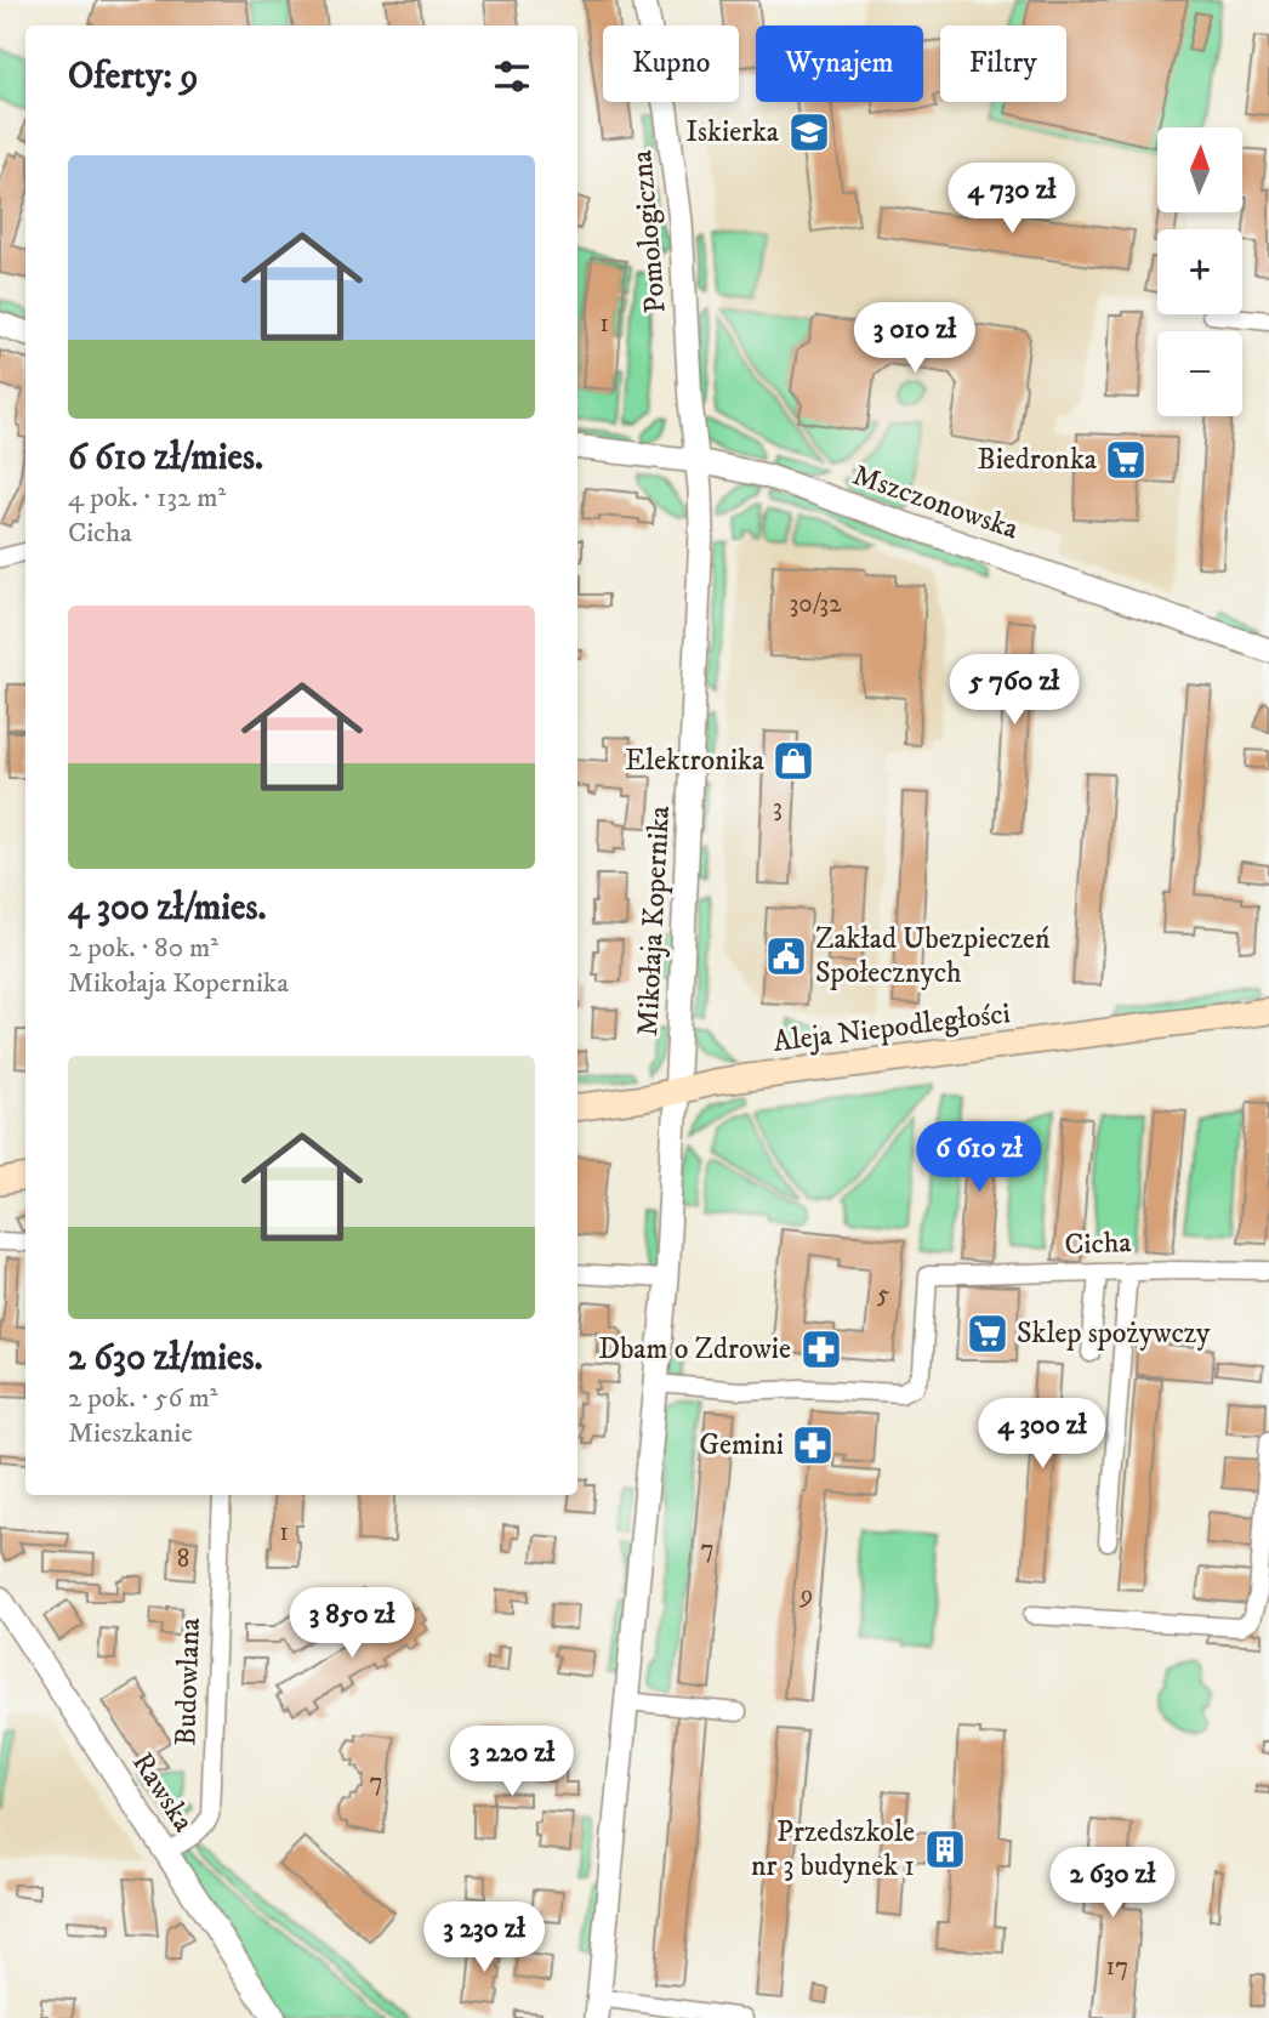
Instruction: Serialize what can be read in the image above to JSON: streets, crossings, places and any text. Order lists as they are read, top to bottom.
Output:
{
  "streets": {
    "main road": ["Aleja Niepodległości"],
    "street": [
      "Pomologiczna",
      "Mszczonowska",
      "Mikołaja Kopernika",
      "Cicha",
      "Budowlana",
      "Rawska"
    ]
  },
  "crossings": [
    ["Pomologiczna", "Mszczonowska"],
    ["Pomologiczna", "Mikołaja Kopernika"],
    ["Mszczonowska", "Mikołaja Kopernika"],
    ["Mikołaja Kopernika", "Aleja Niepodległości"],
    ["Mikołaja Kopernika", "Cicha"],
    ["Budowlana", "Rawska"]
  ],
  "places": {
    "school or university": ["Iskierka"],
    "supermarket": ["Biedronka", "Sklep spożywczy"],
    "shop": ["Elektronika"],
    "public building": ["Zakład Ubezpieczeń Społecznych"],
    "pharmacy": ["Dbam o Zdrowie", "Gemini"],
    "building": ["Przedszkole nr 3 budynek 1"]
  },
  "house_numbers": [
    "1",
    "30/32",
    "3",
    "5",
    "1",
    "7",
    "8",
    "9",
    "7",
    "17"
  ],
  "north": "top",
  "page": {
    "chip": ["Kupno", "Wynajem", "Filtry"],
    "heading": "Oferty: 9",
    "map_buttons": ["+", "−"],
    "list": [
      {
        "name": "6 610 zł/mies.",
        "note": "4 pok. · 132 m² · Cicha"
      },
      {
        "name": "4 300 zł/mies.",
        "note": "2 pok. · 80 m² · Mikołaja Kopernika"
      },
      {
        "name": "2 630 zł/mies.",
        "note": "2 pok. · 56 m² · Mieszkanie"
      }
    ],
    "price": [
      "4 730 zł",
      "3 010 zł",
      "5 760 zł",
      "6 610 zł",
      "4 300 zł",
      "3 850 zł",
      "3 220 zł",
      "2 630 zł",
      "3 230 zł"
    ]
  }
}
